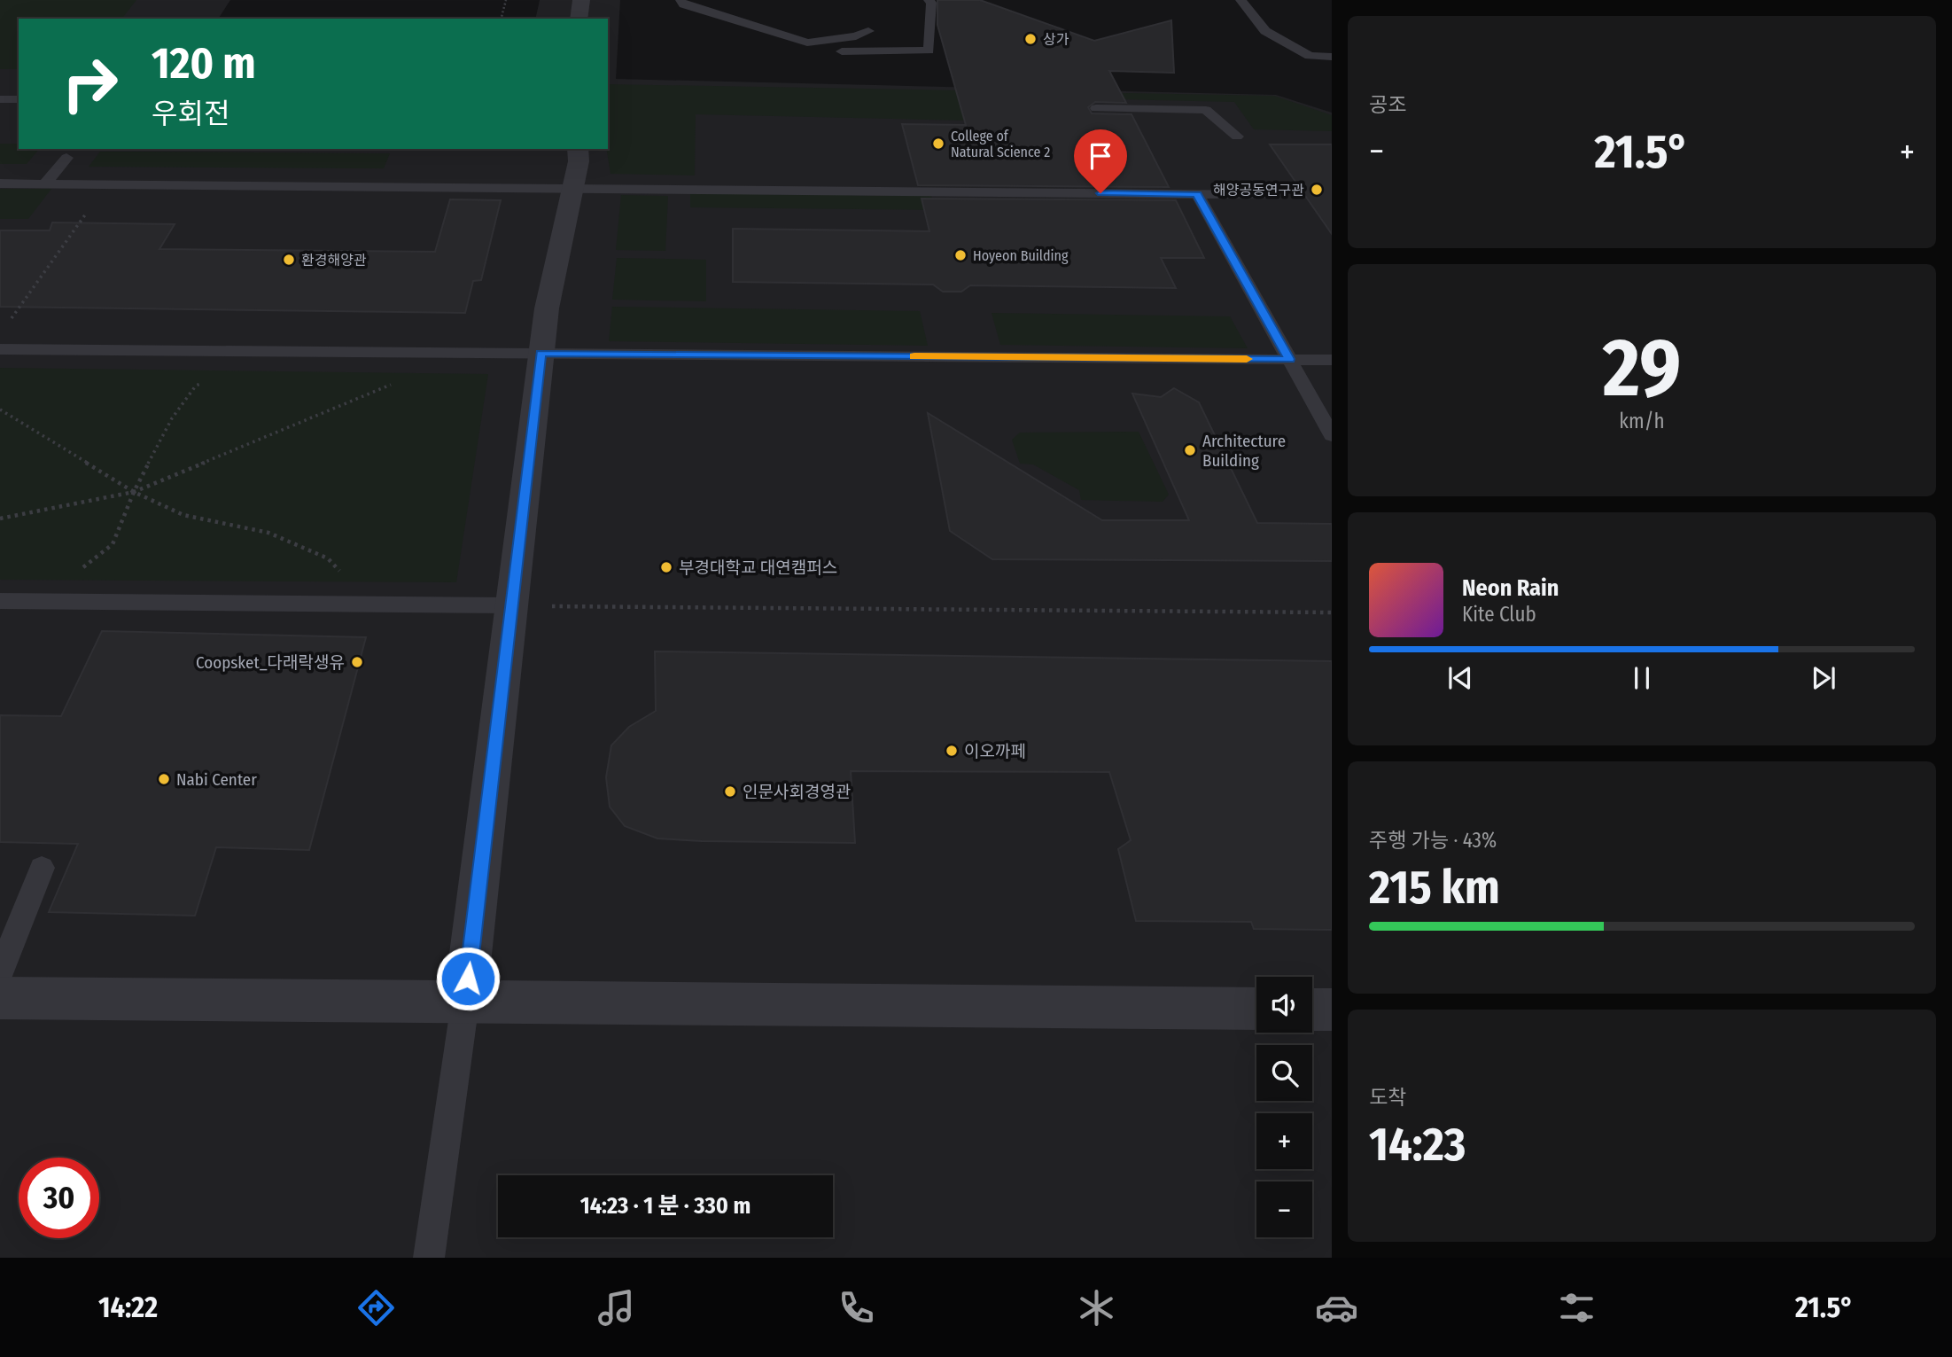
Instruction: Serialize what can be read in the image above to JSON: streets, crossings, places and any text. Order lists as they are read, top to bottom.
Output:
{
  "places": [
    "상가",
    "College of Natural Science 2",
    "해양공동연구관",
    "Hoyeon Building",
    "환경해양관",
    "Architecture Building",
    "부경대학교 대연캠퍼스",
    "Coopsket_다래락생유",
    "이오까페",
    "Nabi Center",
    "인문사회경영관"
  ],
  "page": {
    "tile": [
      "공조",
      ["29", "km/h"],
      ["주행 가능 · 43%", "215 km"],
      ["도착", "14:23"]
    ],
    "turn": ["120 m", "우회전"],
    "heat": ["−", "21.5°", "+"],
    "song": ["Neon Rain", "Kite Club"],
    "map_buttons": ["+", "−"],
    "limit": "30",
    "trip": "14:23 · 1 분 · 330 m",
    "tabs": ["14:22", "21.5°"]
  }
}
